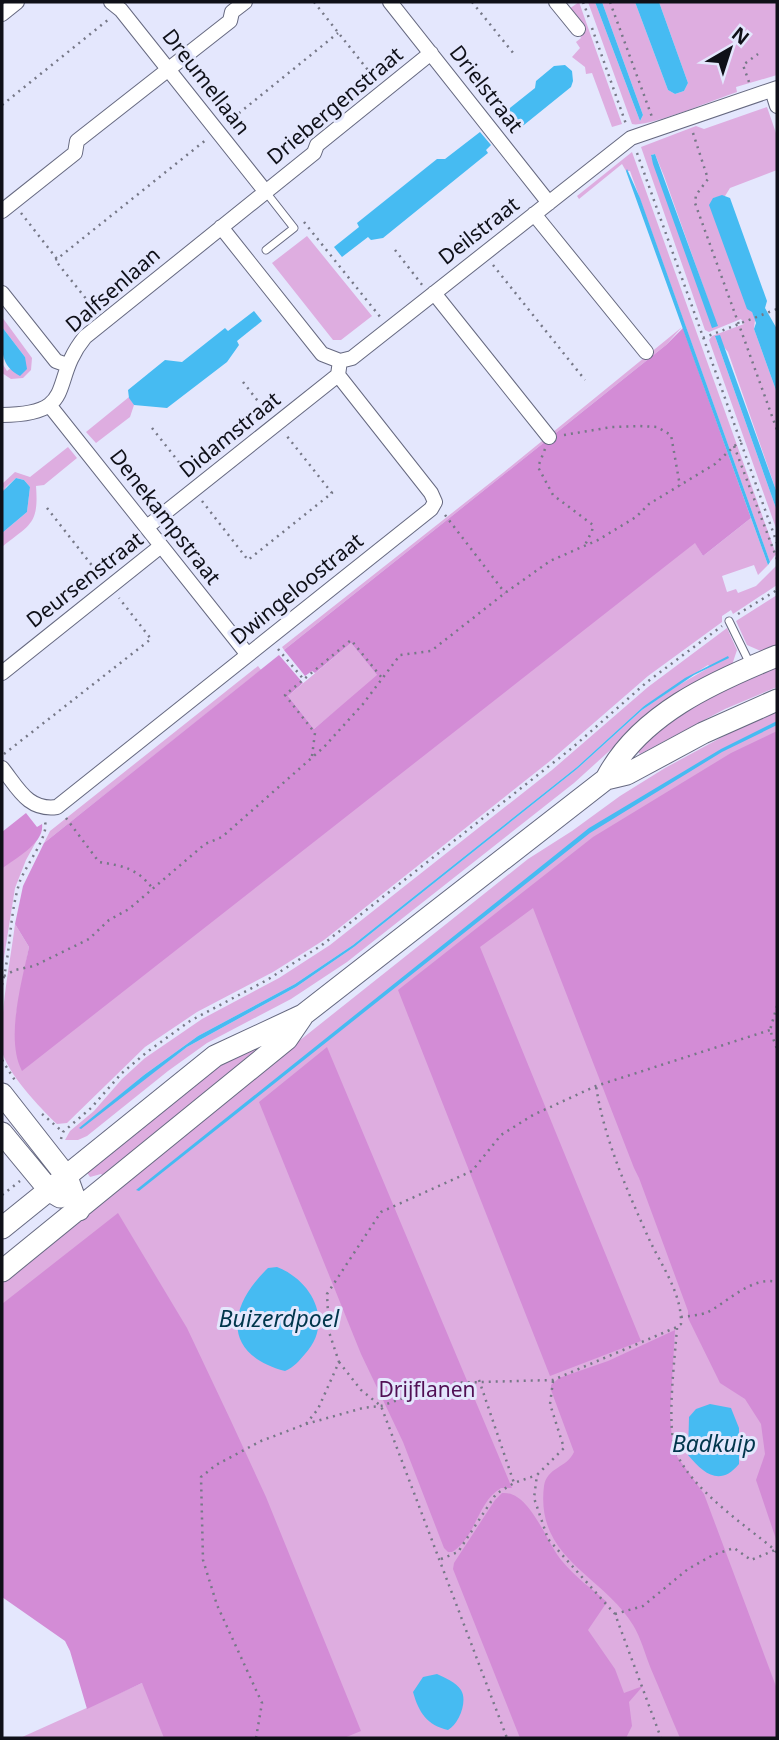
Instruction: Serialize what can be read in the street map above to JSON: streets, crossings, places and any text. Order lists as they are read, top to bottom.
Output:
{
  "streets": {
    "street": [
      "Dreumellaan",
      "Drielstraat",
      "Driebergenstraat",
      "Deilstraat",
      "Dalfsenlaan",
      "Didamstraat",
      "Denekampstraat",
      "Deursenstraat",
      "Dwingeloostraat"
    ]
  },
  "crossings": [
    ["Dreumellaan", "Driebergenstraat"],
    ["Dreumellaan", "Dalfsenlaan"],
    ["Drielstraat", "Driebergenstraat"],
    ["Drielstraat", "Deilstraat"],
    ["Driebergenstraat", "Dalfsenlaan"],
    ["Deilstraat", "Didamstraat"],
    ["Dalfsenlaan", "Denekampstraat"],
    ["Didamstraat", "Denekampstraat"],
    ["Denekampstraat", "Deursenstraat"],
    ["Denekampstraat", "Dwingeloostraat"]
  ],
  "water": ["Buizerdpoel", "Badkuip"],
  "parks": ["Drijflanen"],
  "north": "top right"
}
